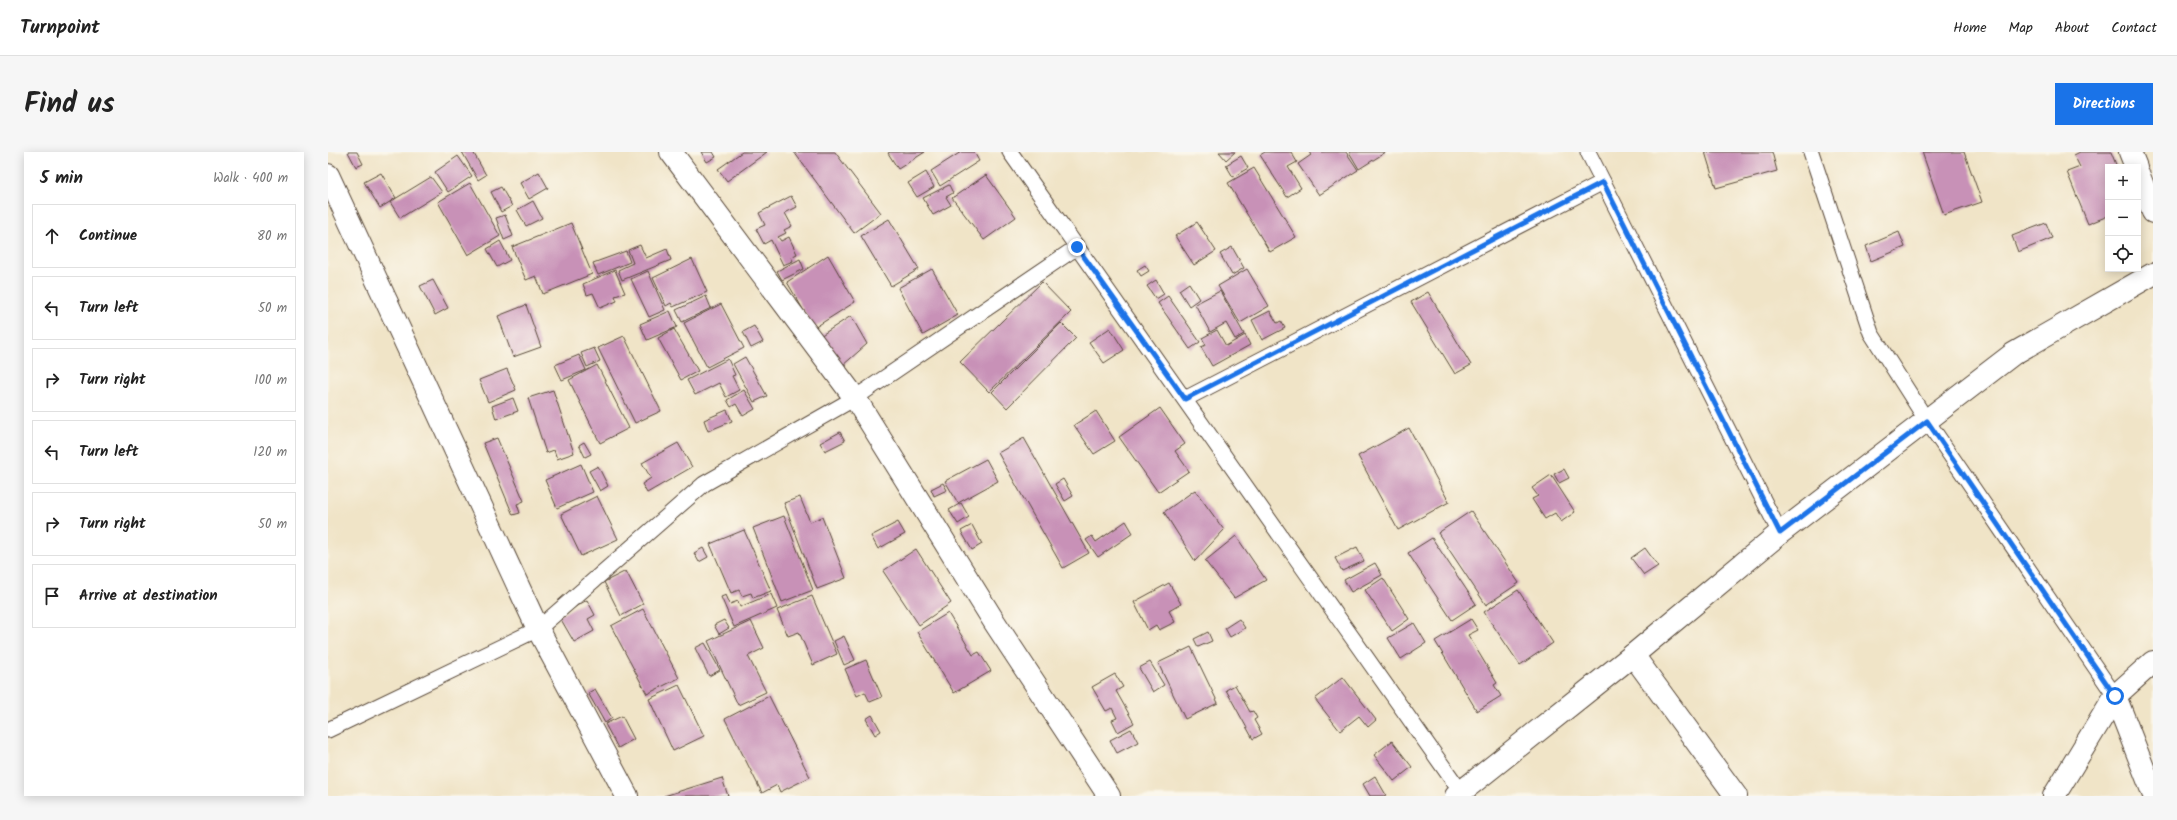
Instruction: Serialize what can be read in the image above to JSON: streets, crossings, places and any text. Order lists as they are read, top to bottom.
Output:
{
  "page": {
    "header": "Turnpoint",
    "nav": [
      "Home",
      "Map",
      "About",
      "Contact"
    ],
    "title": "Find us",
    "buttons": "Directions",
    "heading": ["5 min", "Walk · 400 m"],
    "map_buttons": ["+", "−"],
    "list": [
      ["Continue", "80 m"],
      ["Turn left", "50 m"],
      ["Turn right", "100 m"],
      ["Turn left", "120 m"],
      ["Turn right", "50 m"],
      "Arrive at destination"
    ]
  }
}
